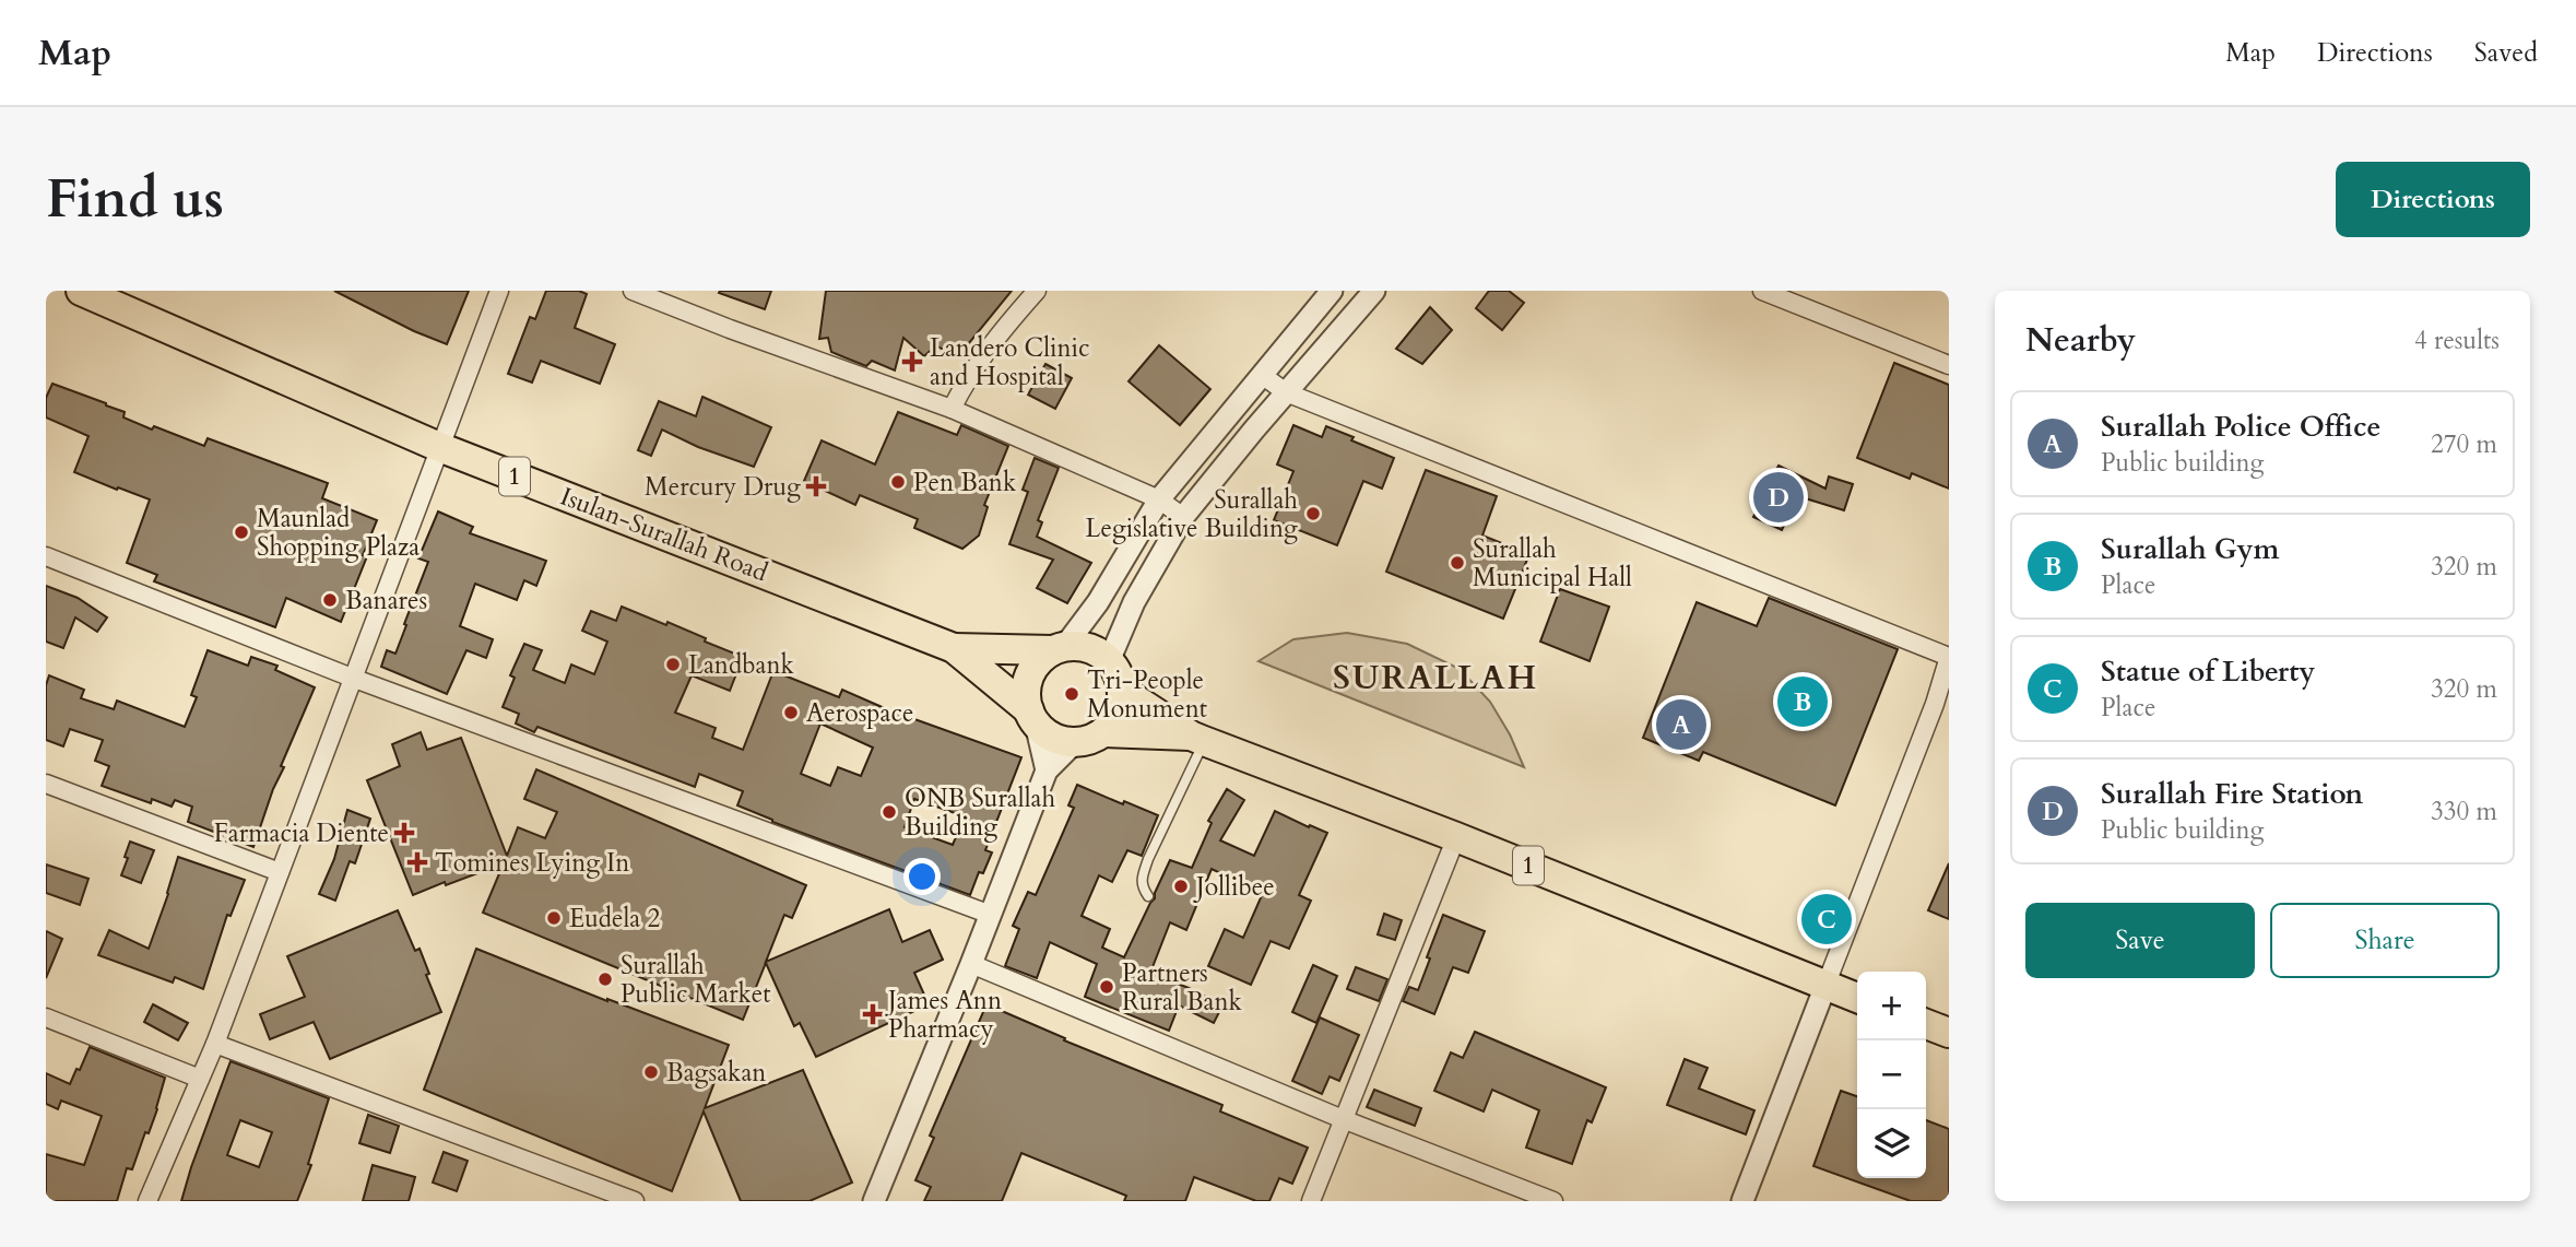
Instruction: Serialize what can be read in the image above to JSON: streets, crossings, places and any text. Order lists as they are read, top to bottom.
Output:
{
  "streets": {
    "highway": ["1", "Isulan-Surallah Road"]
  },
  "crossings": [
    ["1", "Isulan-Surallah Road"]
  ],
  "districts": ["SURALLAH"],
  "places": {
    "health": [
      "Landero Clinic and Hospital",
      "Mercury Drug",
      "Farmacia Diente",
      "Tomines Lying In",
      "James Ann Pharmacy"
    ],
    "other": [
      "Pen Bank",
      "Surallah Legislative Building",
      "Maunlad Shopping Plaza",
      "Surallah Municipal Hall",
      "Banares",
      "Landbank",
      "Tri-People Monument",
      "Aerospace",
      "ONB Surallah Building",
      "Jollibee",
      "Eudela 2",
      "Surallah Public Market",
      "Partners Rural Bank",
      "Bagsakan"
    ]
  },
  "page": {
    "header": "Map",
    "nav": ["Map", "Directions", "Saved"],
    "buttons": [
      "Directions",
      ["Save", "Share"]
    ],
    "title": "Find us",
    "heading": ["Nearby", "4 results"],
    "list": [
      {
        "mark": "A",
        "name": "Surallah Police Office",
        "note": "Public building",
        "value": "270 m"
      },
      {
        "mark": "B",
        "name": "Surallah Gym",
        "note": "Place",
        "value": "320 m"
      },
      {
        "mark": "C",
        "name": "Statue of Liberty",
        "note": "Place",
        "value": "320 m"
      },
      {
        "mark": "D",
        "name": "Surallah Fire Station",
        "note": "Public building",
        "value": "330 m"
      }
    ],
    "pins": [
      "D",
      "B",
      "A",
      "C"
    ],
    "map_buttons": ["+", "−"]
  }
}
